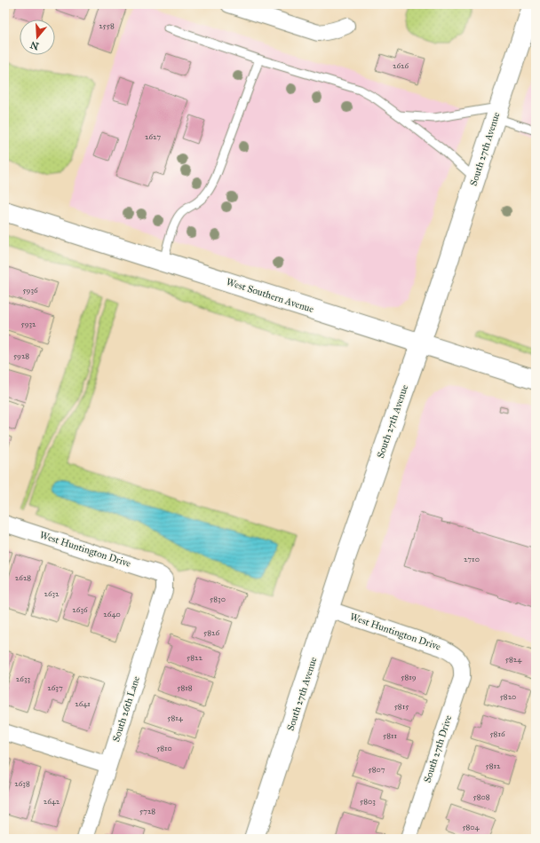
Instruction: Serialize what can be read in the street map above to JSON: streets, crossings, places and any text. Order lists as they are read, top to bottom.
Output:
{
  "streets": {
    "main road": ["South 27th Avenue", "West Southern Avenue"],
    "street": ["West Huntington Drive", "South 26th Lane", "South 27th Drive"]
  },
  "crossings": [
    ["South 27th Avenue", "West Southern Avenue"],
    ["South 27th Avenue", "West Huntington Drive"],
    ["West Huntington Drive", "South 26th Lane"],
    ["West Huntington Drive", "South 27th Drive"]
  ],
  "house_numbers": [
    "2558",
    "2626",
    "2627",
    "5936",
    "5932",
    "5928",
    "2710",
    "2628",
    "2632",
    "5830",
    "2636",
    "2640",
    "5826",
    "5822",
    "5824",
    "5819",
    "2633",
    "2637",
    "5818",
    "5820",
    "2641",
    "5815",
    "5814",
    "5816",
    "5811",
    "5810",
    "5812",
    "5807",
    "2638",
    "5808",
    "2642",
    "5803",
    "5728",
    "5804"
  ],
  "north": "bottom"
}
